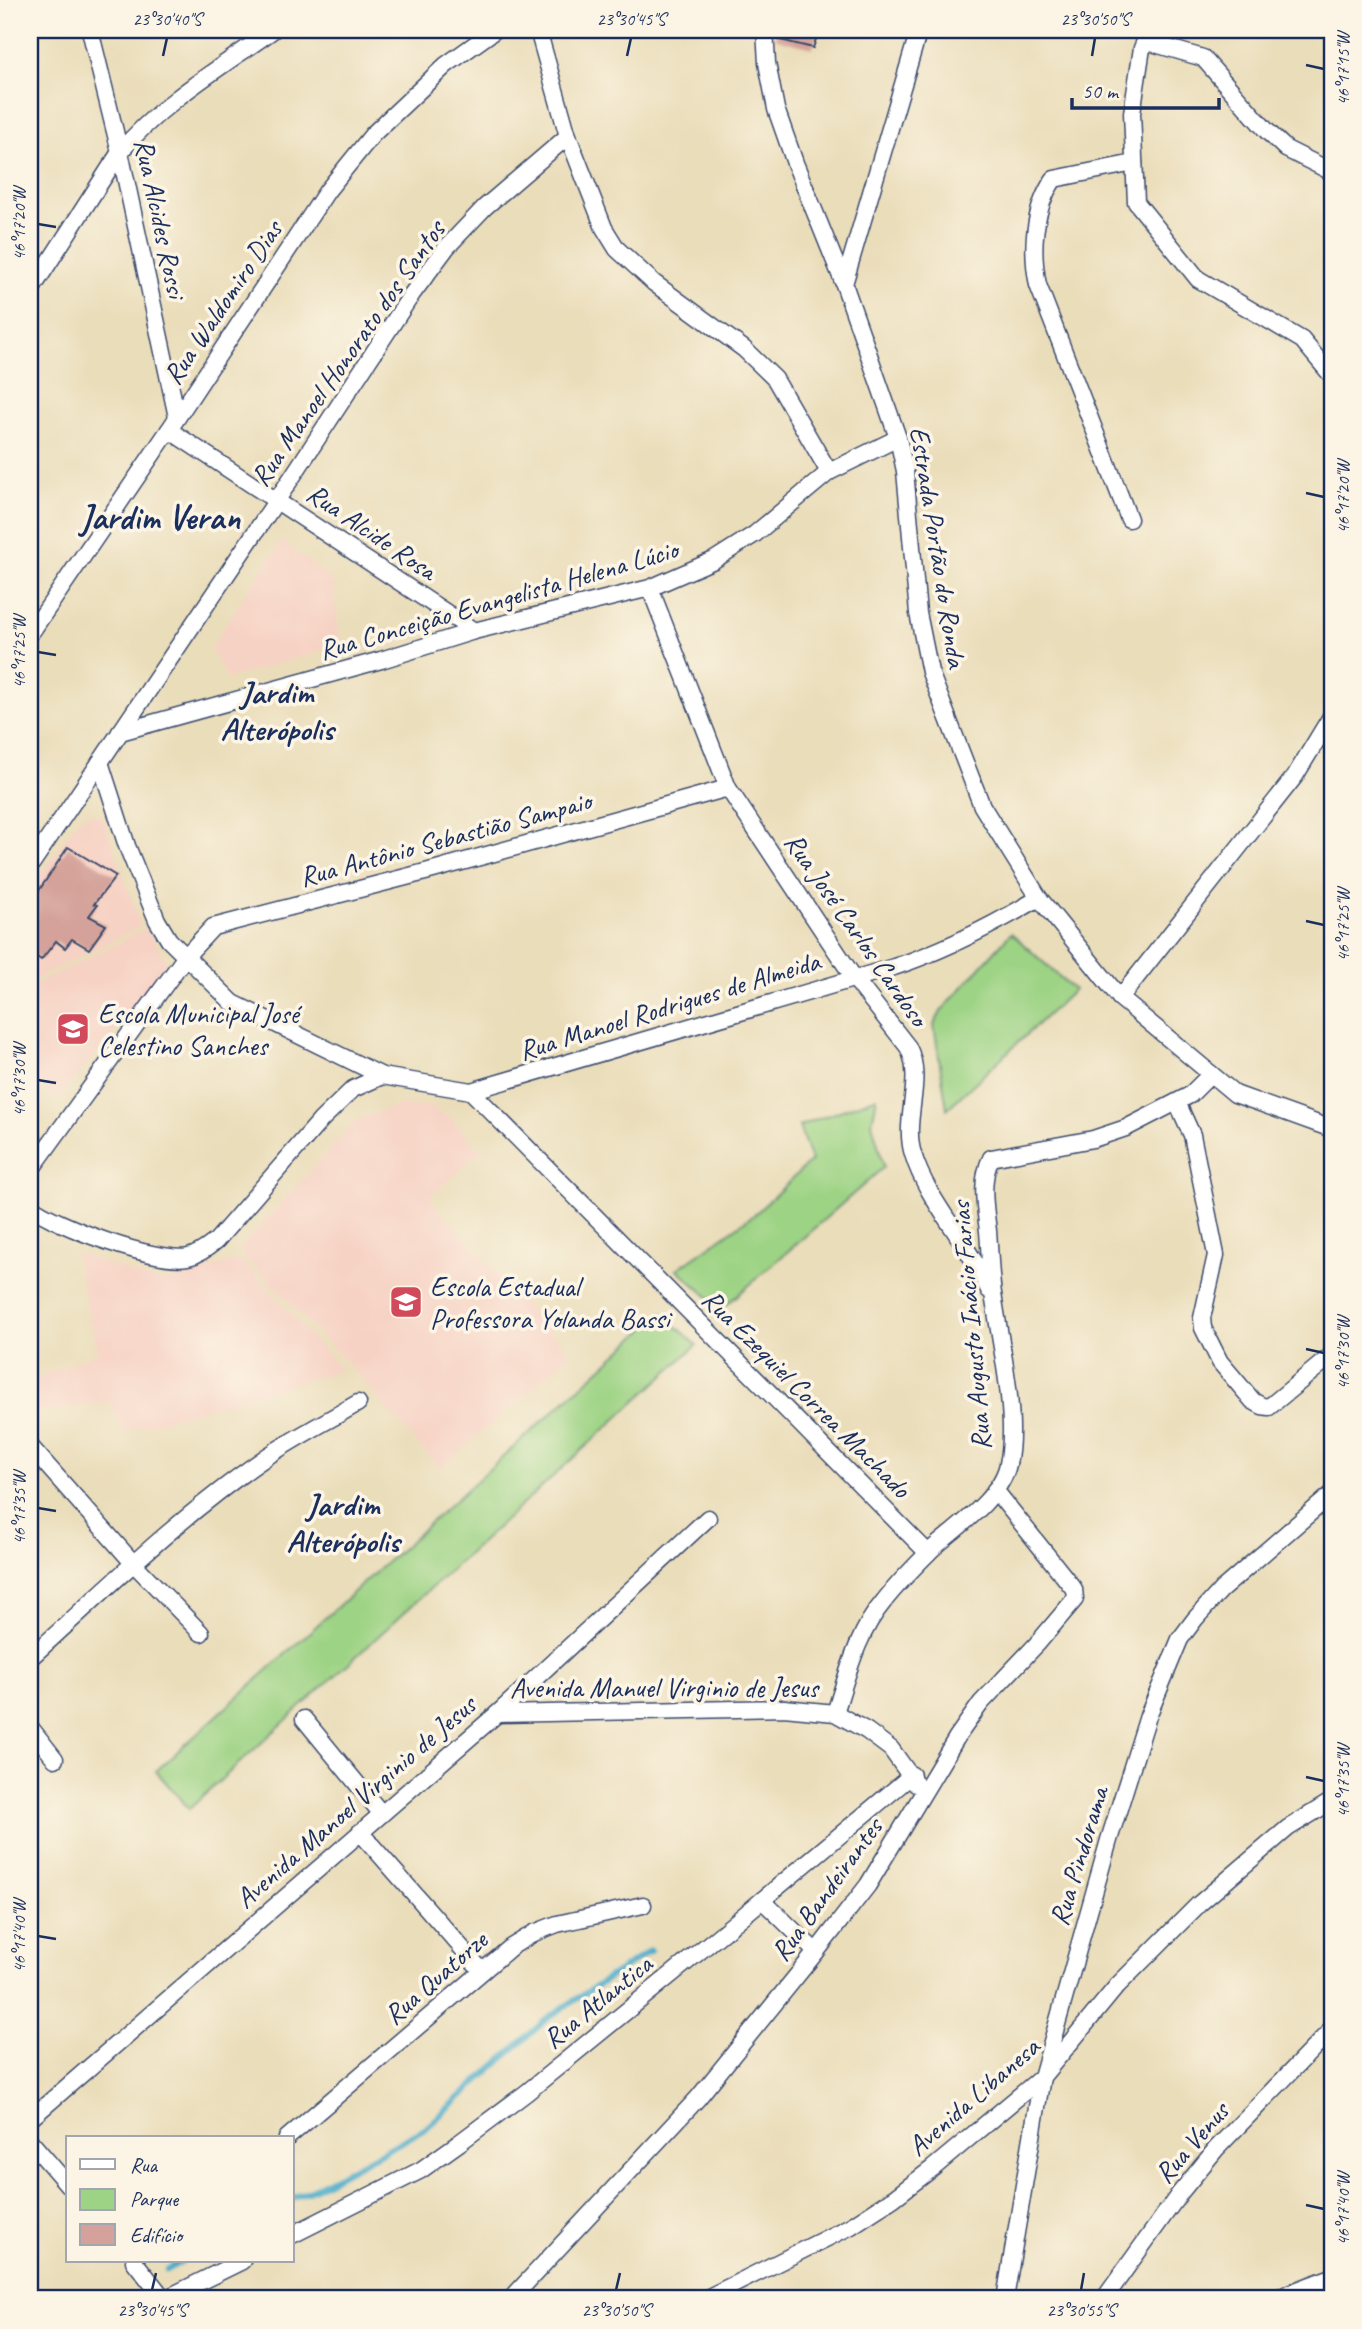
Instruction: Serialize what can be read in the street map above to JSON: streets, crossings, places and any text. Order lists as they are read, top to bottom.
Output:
{
  "streets": {
    "street": [
      "Rua Alcides Rossi",
      "Rua Waldomiro Dias",
      "Rua Manoel Honorato dos Santos",
      "Rua Alcide Rosa",
      "Estrada Portão do Ronda",
      "Rua Conceição Evangelista Helena Lúcio",
      "Rua Antônio Sebastião Sampaio",
      "Rua José Carlos Cardoso",
      "Rua Manoel Rodrigues de Almeida",
      "Rua Augusto Inácio Farias",
      "Rua Ezequiel Correa Machado",
      "Avenida Manuel Virginio de Jesus",
      "Avenida Manoel Virginio de Jesus",
      "Rua Pindorama",
      "Rua Bandeirantes",
      "Rua Quatorze",
      "Rua Atlantica",
      "Avenida Libanesa",
      "Rua Venus"
    ]
  },
  "crossings": [
    ["Rua Alcides Rossi", "Rua Waldomiro Dias"],
    ["Rua Alcides Rossi", "Rua Alcide Rosa"],
    ["Rua Waldomiro Dias", "Rua Alcide Rosa"],
    ["Rua Manoel Honorato dos Santos", "Rua Alcide Rosa"],
    ["Rua Manoel Honorato dos Santos", "Rua Conceição Evangelista Helena Lúcio"],
    ["Rua Manoel Honorato dos Santos", "Rua Manoel Rodrigues de Almeida"],
    ["Rua Alcide Rosa", "Rua Conceição Evangelista Helena Lúcio"],
    ["Estrada Portão do Ronda", "Rua Conceição Evangelista Helena Lúcio"],
    ["Estrada Portão do Ronda", "Rua Manoel Rodrigues de Almeida"],
    ["Estrada Portão do Ronda", "Rua Augusto Inácio Farias"],
    ["Rua Conceição Evangelista Helena Lúcio", "Rua José Carlos Cardoso"],
    ["Rua Antônio Sebastião Sampaio", "Rua José Carlos Cardoso"],
    ["Rua Antônio Sebastião Sampaio", "Rua Manoel Rodrigues de Almeida"],
    ["Rua José Carlos Cardoso", "Rua Manoel Rodrigues de Almeida"],
    ["Rua José Carlos Cardoso", "Rua Augusto Inácio Farias"],
    ["Rua Manoel Rodrigues de Almeida", "Rua Ezequiel Correa Machado"],
    ["Rua Augusto Inácio Farias", "Rua Ezequiel Correa Machado"],
    ["Rua Augusto Inácio Farias", "Avenida Manuel Virginio de Jesus"],
    ["Rua Augusto Inácio Farias", "Rua Bandeirantes"],
    ["Avenida Manuel Virginio de Jesus", "Avenida Manoel Virginio de Jesus"],
    ["Avenida Manuel Virginio de Jesus", "Rua Bandeirantes"],
    ["Avenida Manuel Virginio de Jesus", "Rua Atlantica"],
    ["Rua Pindorama", "Avenida Libanesa"]
  ],
  "districts": ["Jardim Veran", "Jardim Alterópolis", "Jardim Alterópolis"],
  "places": {
    "school or university": ["Escola Municipal José Celestino Sanches", "Escola Estadual Professora Yolanda Bassi"]
  },
  "legend": ["Rua", "Parque", "Edifício"],
  "scale_bar": "50 m",
  "coordinates": [
    "23°30'40\"S",
    "23°30'45\"S",
    "23°30'50\"S",
    "46°17'15\"W",
    "46°17'20\"W",
    "46°17'25\"W",
    "46°17'30\"W",
    "46°17'35\"W",
    "46°17'40\"W",
    "23°30'55\"S"
  ]
}
